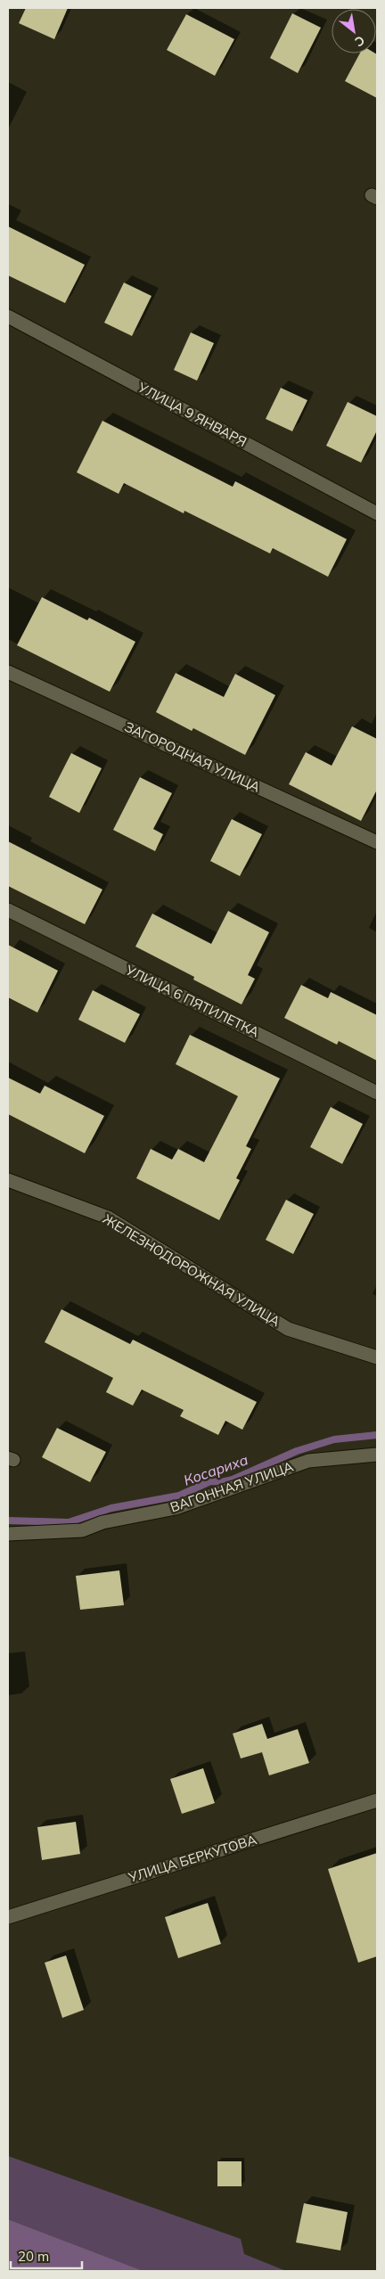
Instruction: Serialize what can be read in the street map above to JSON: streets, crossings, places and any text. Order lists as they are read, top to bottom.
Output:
{
  "streets": {
    "street": [
      "УЛИЦА 9 ЯНВАРЯ",
      "ЗАГОРОДНАЯ УЛИЦА",
      "УЛИЦА 6 ПЯТИЛЕТКА",
      "ЖЕЛЕЗНОДОРОЖНАЯ УЛИЦА",
      "ВАГОННАЯ УЛИЦА",
      "УЛИЦА БЕРКУТОВА"
    ]
  },
  "water": ["Косариха"],
  "scale_bar": "20 m",
  "north": "bottom right"
}
